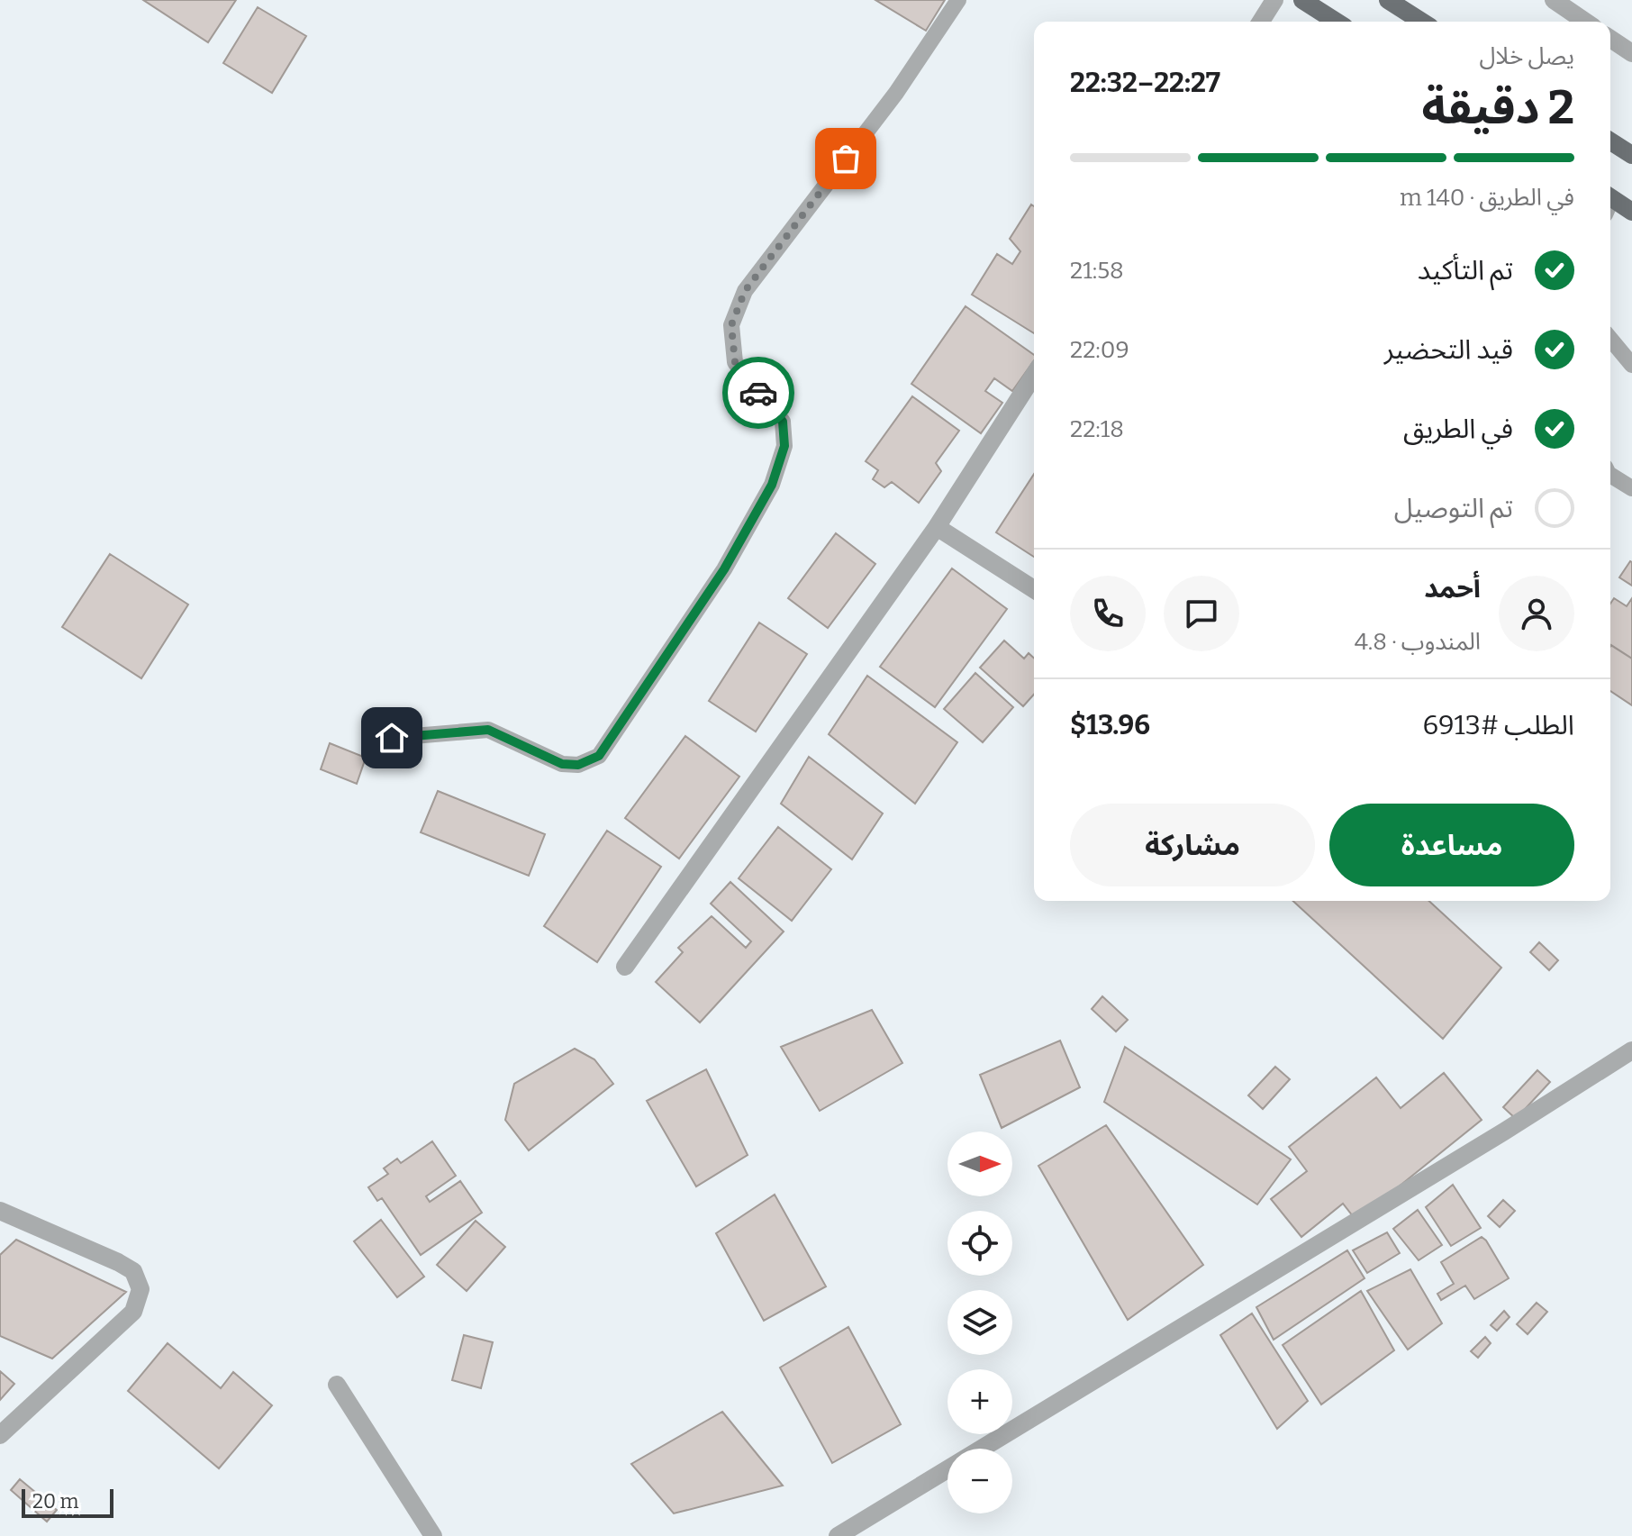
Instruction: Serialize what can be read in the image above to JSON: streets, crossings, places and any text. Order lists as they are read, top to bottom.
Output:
{
  "scale_bar": "20 m",
  "north": "right",
  "page": {
    "heading": ["2 دقيقة", "يصل خلال", "22:27–22:32"],
    "panel": [
      "أحمد",
      "المندوب · 4.8",
      "الطلب #6913",
      "$13.96"
    ],
    "bar": "في الطريق · 140 m",
    "list": [
      ["تم التأكيد", "21:58"],
      ["قيد التحضير", "22:09"],
      ["في الطريق", "22:18"],
      "تم التوصيل"
    ],
    "buttons": ["مساعدة", "مشاركة"],
    "map_buttons": ["+", "−"],
    "scale": "20 m"
  }
}
